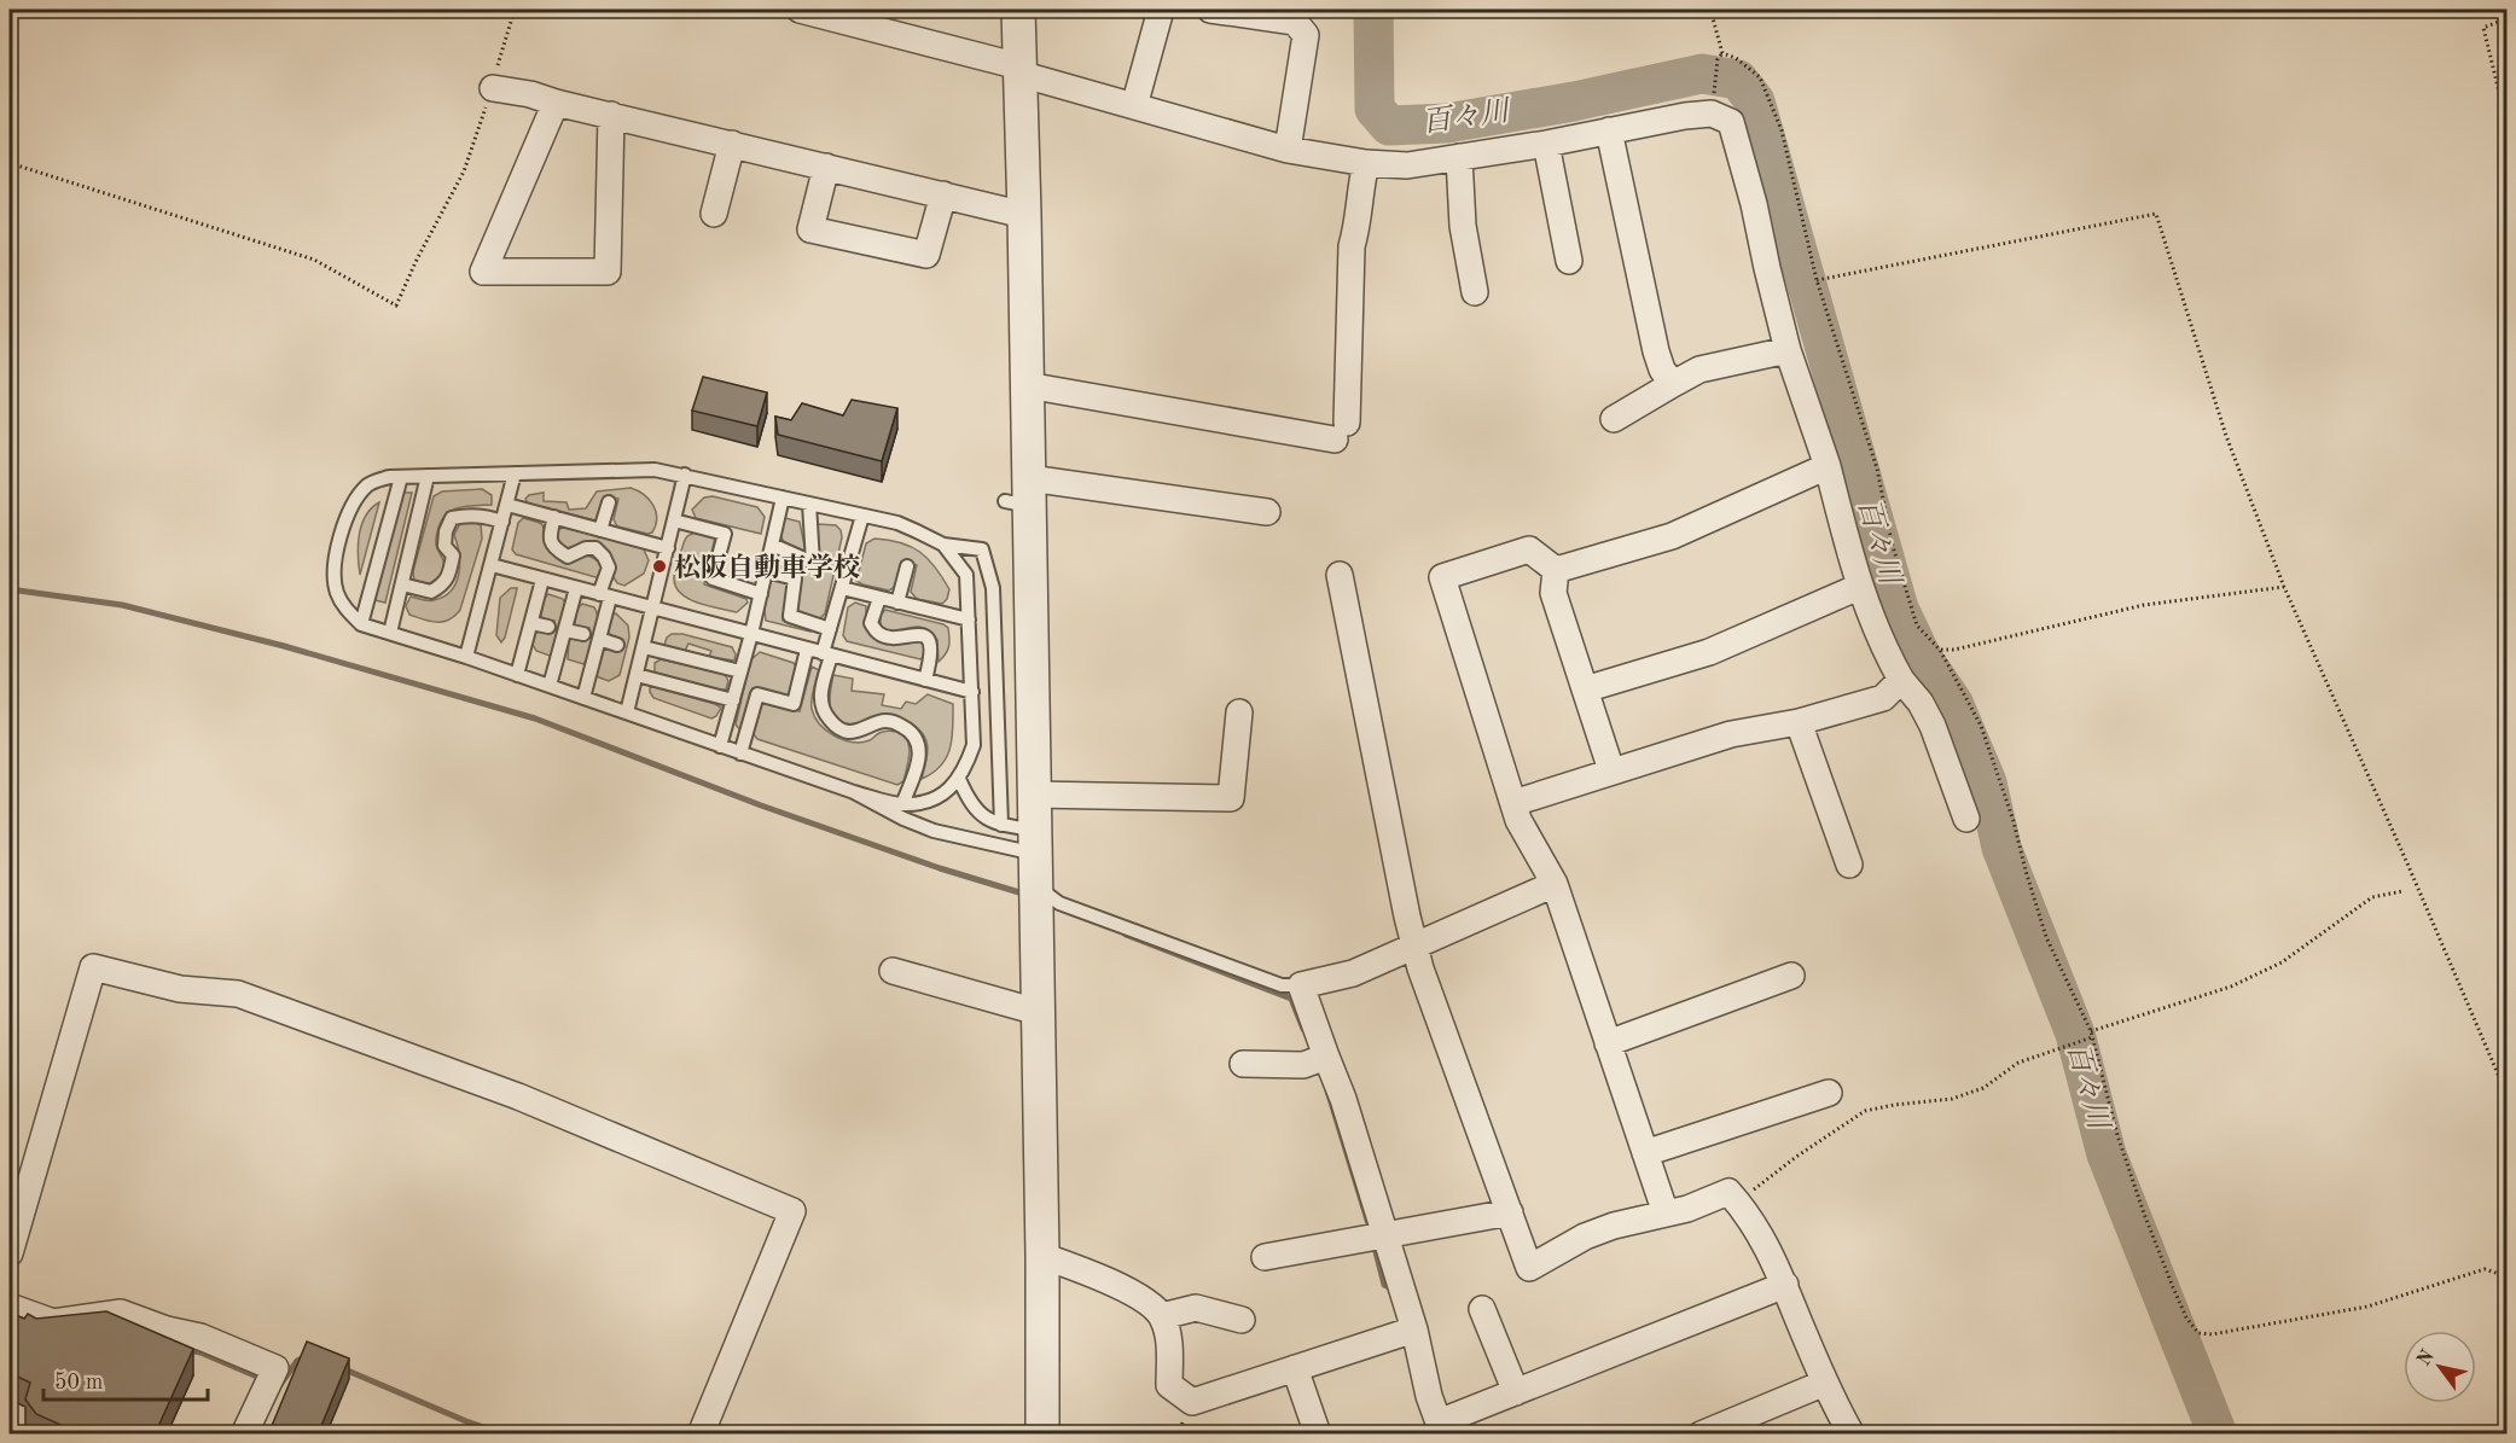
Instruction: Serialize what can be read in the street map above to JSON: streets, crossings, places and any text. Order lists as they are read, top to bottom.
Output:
{
  "water": ["百々川"],
  "places": ["松阪自動車学校"],
  "scale_bar": "50 m",
  "north": "top left"
}
